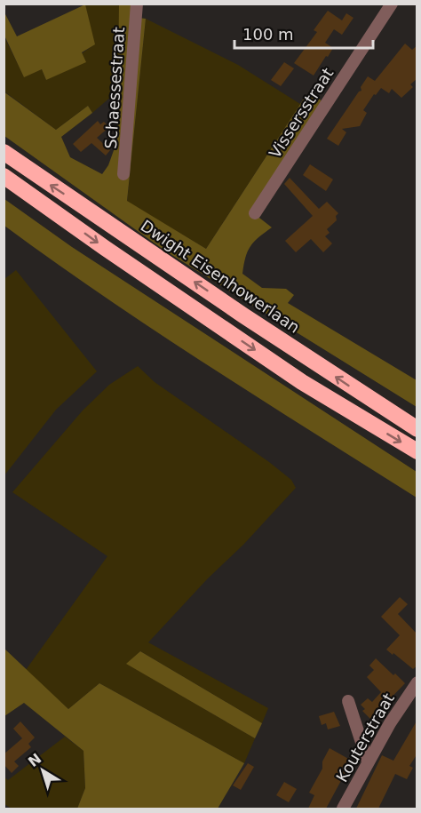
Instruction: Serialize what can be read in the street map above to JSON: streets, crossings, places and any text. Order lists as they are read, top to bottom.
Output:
{
  "streets": {
    "highway": ["Dwight Eisenhowerlaan"],
    "street": ["Schaessestraat", "Vissersstraat", "Kouterstraat"]
  },
  "scale_bar": "100 m",
  "north": "top left"
}
